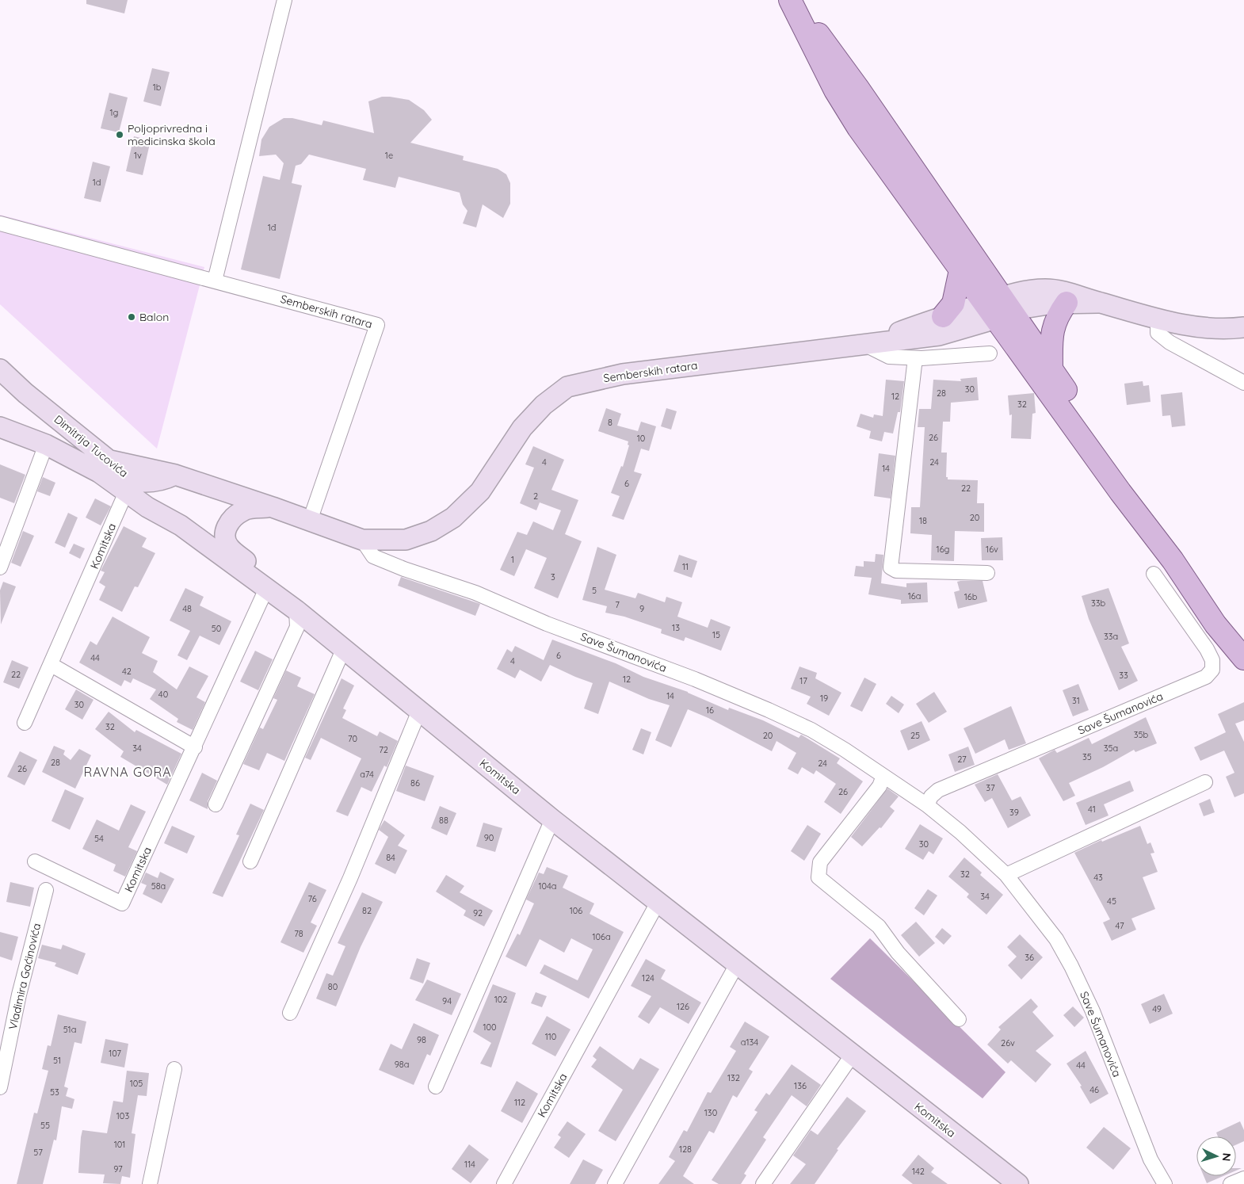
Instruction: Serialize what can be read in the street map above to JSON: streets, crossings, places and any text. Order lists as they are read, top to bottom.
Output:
{
  "streets": {
    "main road": ["Semberskih ratara", "Dimitrija Tucovića", "Komitska"],
    "street": ["Save Šumanovića", "Vladimira Gaćinovića"]
  },
  "crossings": [
    ["Semberskih ratara", "Dimitrija Tucovića"],
    ["Semberskih ratara", "Save Šumanovića"],
    ["Dimitrija Tucovića", "Komitska"]
  ],
  "districts": ["RAVNA GORA"],
  "places": ["Poljoprivredna i medicinska škola", "Balon"],
  "house_numbers": [
    "1b",
    "1g",
    "1v",
    "1e",
    "1d",
    "1đ",
    "30",
    "28",
    "12",
    "32",
    "8",
    "26",
    "10",
    "4",
    "24",
    "14",
    "6",
    "22",
    "2",
    "20",
    "18",
    "16g",
    "16v",
    "1",
    "11",
    "3",
    "5",
    "16a",
    "16b",
    "33b",
    "7",
    "48",
    "9",
    "13",
    "50",
    "15",
    "33a",
    "6",
    "44",
    "4",
    "42",
    "22",
    "33",
    "12",
    "17",
    "40",
    "14",
    "19",
    "31",
    "30",
    "16",
    "32",
    "35b",
    "20",
    "25",
    "70",
    "34",
    "35a",
    "72",
    "35",
    "27",
    "28",
    "24",
    "26",
    "a74",
    "86",
    "37",
    "26",
    "41",
    "39",
    "88",
    "90",
    "54",
    "30",
    "84",
    "32",
    "43",
    "58a",
    "104a",
    "34",
    "76",
    "45",
    "82",
    "106",
    "92",
    "47",
    "78",
    "106a",
    "36",
    "124",
    "80",
    "102",
    "94",
    "126",
    "49",
    "100",
    "51a",
    "110",
    "98",
    "a134",
    "26v",
    "107",
    "51",
    "98a",
    "44",
    "132",
    "105",
    "136",
    "46",
    "53",
    "112",
    "130",
    "103",
    "55",
    "101",
    "128",
    "57",
    "114",
    "97",
    "142"
  ],
  "north": "right"
}
